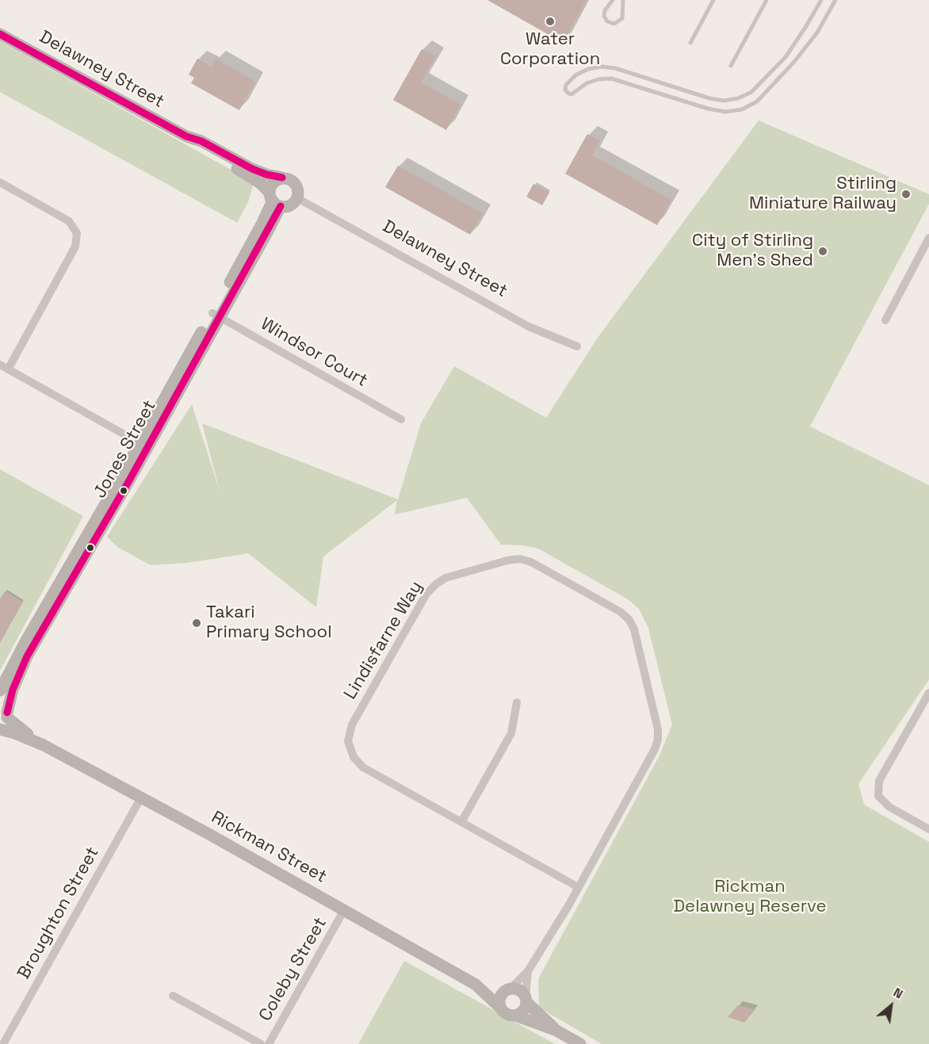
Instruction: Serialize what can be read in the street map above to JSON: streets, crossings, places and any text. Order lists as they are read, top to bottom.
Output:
{
  "streets": {
    "street": [
      "Delawney Street",
      "Windsor Court",
      "Jones Street",
      "Lindisfarne Way",
      "Rickman Street",
      "Broughton Street",
      "Coleby Street"
    ]
  },
  "crossings": [
    ["Delawney Street", "Jones Street"],
    ["Windsor Court", "Jones Street"],
    ["Jones Street", "Rickman Street"],
    ["Lindisfarne Way", "Rickman Street"],
    ["Rickman Street", "Broughton Street"],
    ["Rickman Street", "Coleby Street"]
  ],
  "parks": ["Rickman Delawney Reserve"],
  "places": [
    "Water Corporation",
    "Stirling Miniature Railway",
    "City of Stirling Men's Shed",
    "Takari Primary School"
  ],
  "north": "top right"
}
